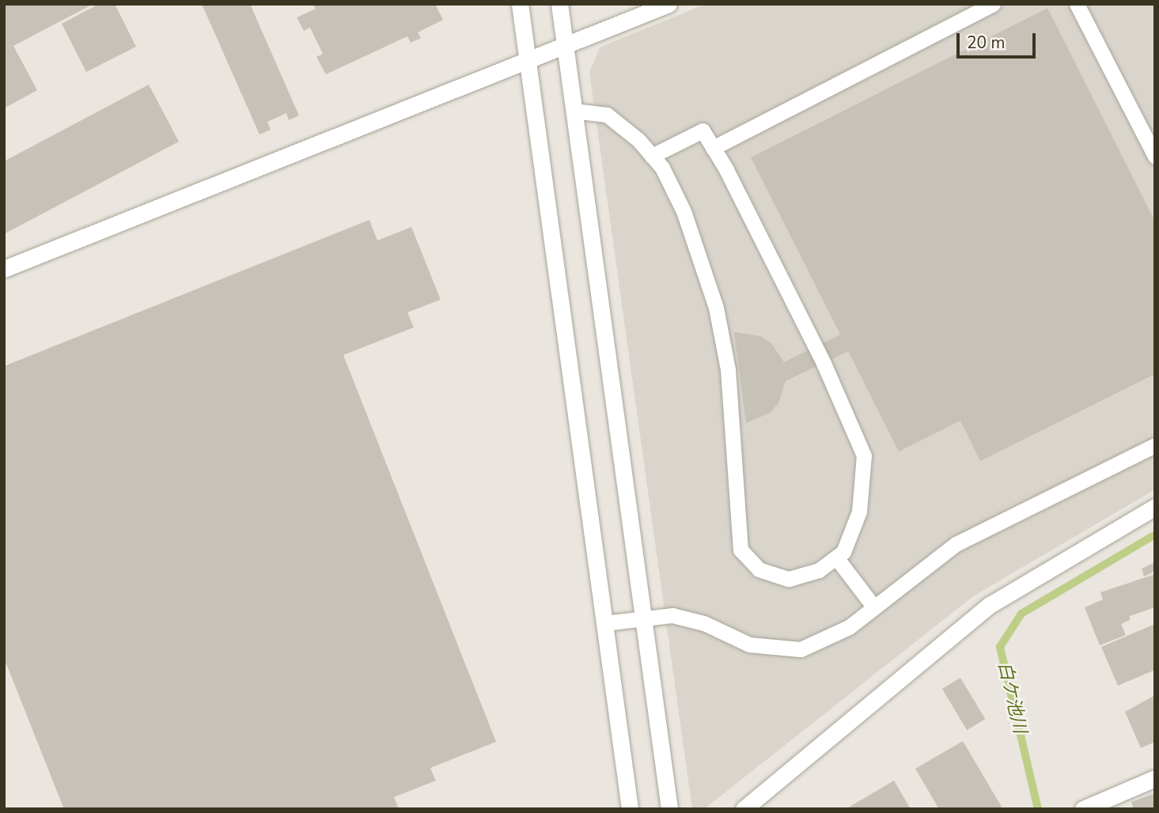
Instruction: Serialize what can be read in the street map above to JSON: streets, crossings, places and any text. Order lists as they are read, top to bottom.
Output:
{
  "water": ["白ケ池川"],
  "scale_bar": "20 m"
}
